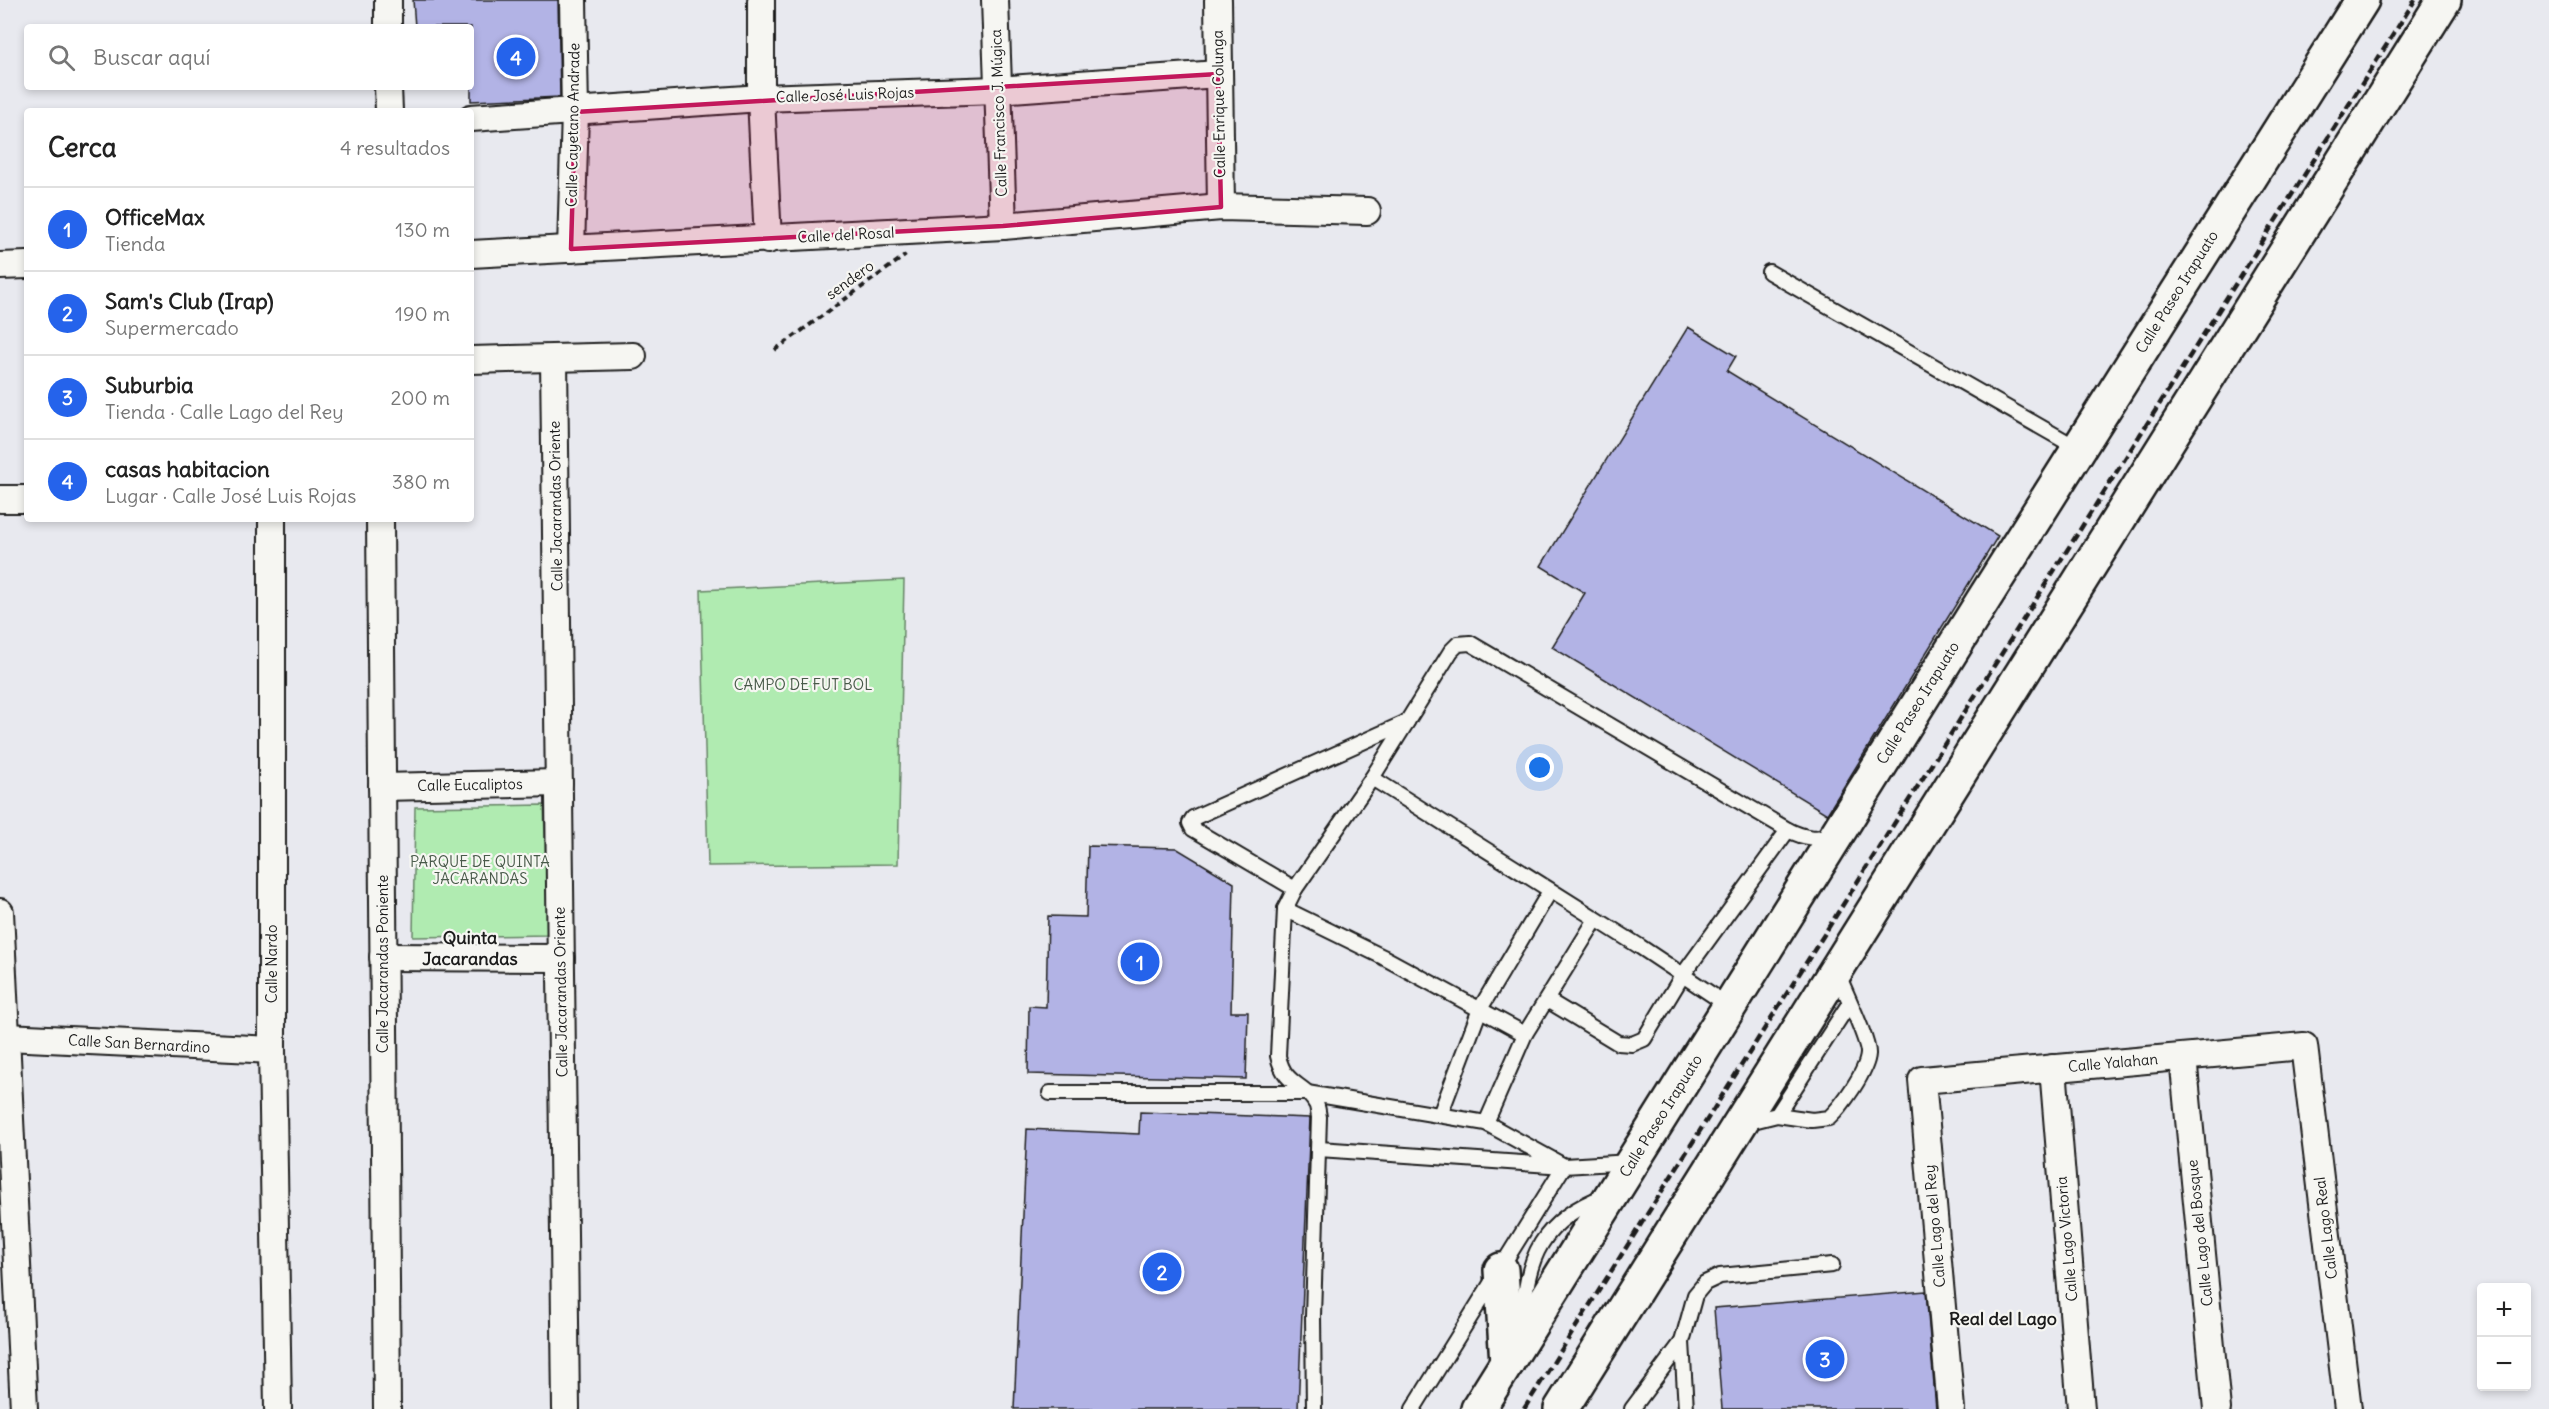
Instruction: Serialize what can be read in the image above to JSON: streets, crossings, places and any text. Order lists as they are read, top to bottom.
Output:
{
  "streets": {
    "main road": ["Calle Paseo Irapuato"],
    "street": [
      "Calle José Luis Rojas",
      "Calle Enrique Colunga",
      "Calle Francisco J. Múgica",
      "Calle Cayetano Andrade",
      "Calle del Rosal",
      "Calle Jacarandas Oriente",
      "Calle Eucaliptos",
      "Calle Nardo",
      "Calle Jacarandas Poniente",
      "Calle San Bernardino",
      "Calle Yalahan",
      "Calle Lago del Rey",
      "Calle Lago Real",
      "Calle Lago del Bosque",
      "Calle Lago Victoria"
    ],
    "path": ["sendero"]
  },
  "crossings": [
    ["Calle José Luis Rojas", "Calle Enrique Colunga"],
    ["Calle José Luis Rojas", "Calle Francisco J. Múgica"],
    ["Calle José Luis Rojas", "Calle Cayetano Andrade"],
    ["Calle Enrique Colunga", "Calle del Rosal"],
    ["Calle Francisco J. Múgica", "Calle del Rosal"],
    ["Calle Cayetano Andrade", "Calle del Rosal"],
    ["Calle del Rosal", "sendero"],
    ["Calle Jacarandas Oriente", "Calle Eucaliptos"],
    ["Calle Eucaliptos", "Calle Jacarandas Poniente"],
    ["Calle Nardo", "Calle San Bernardino"],
    ["Calle Yalahan", "Calle Lago del Rey"],
    ["Calle Yalahan", "Calle Lago Real"],
    ["Calle Yalahan", "Calle Lago del Bosque"],
    ["Calle Yalahan", "Calle Lago Victoria"]
  ],
  "districts": ["Quinta Jacarandas", "Real del Lago"],
  "parks": ["CAMPO DE FUT BOL", "PARQUE DE QUINTA JACARANDAS"],
  "page": {
    "search": "Buscar aquí",
    "pins": [
      "4",
      "1",
      "2",
      "3"
    ],
    "heading": ["Cerca", "4 resultados"],
    "list": [
      {
        "mark": "1",
        "name": "OfficeMax",
        "note": "Tienda",
        "value": "130 m"
      },
      {
        "mark": "2",
        "name": "Sam's Club (Irap)",
        "note": "Supermercado",
        "value": "190 m"
      },
      {
        "mark": "3",
        "name": "Suburbia",
        "note": "Tienda · Calle Lago del Rey",
        "value": "200 m"
      },
      {
        "mark": "4",
        "name": "casas habitacion",
        "note": "Lugar · Calle José Luis Rojas",
        "value": "380 m"
      }
    ],
    "map_buttons": ["+", "−"]
  }
}
